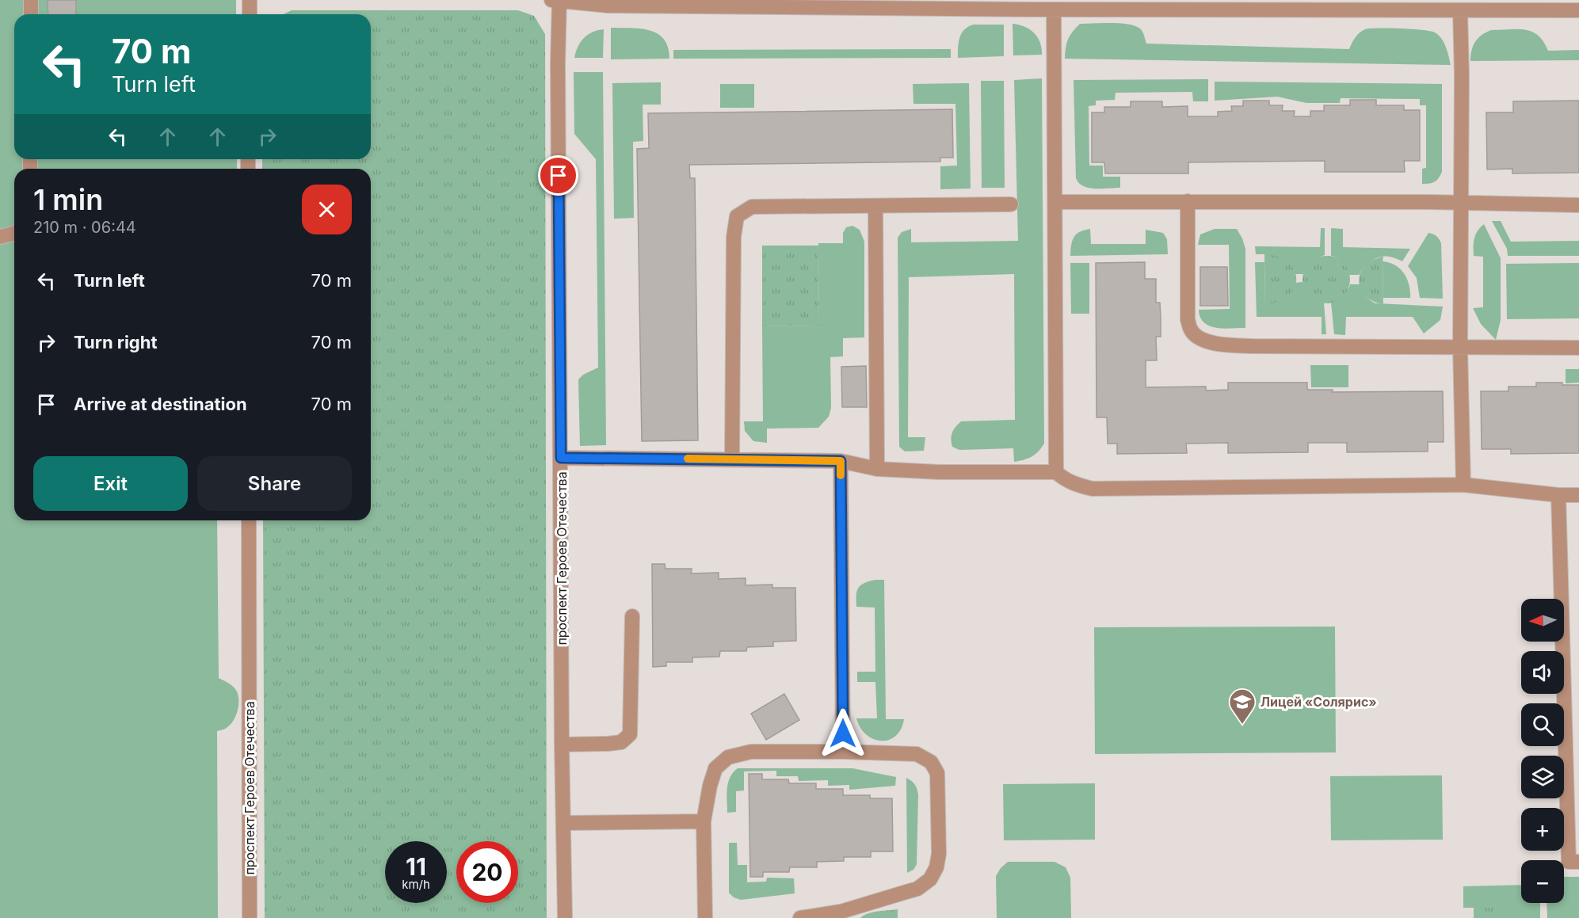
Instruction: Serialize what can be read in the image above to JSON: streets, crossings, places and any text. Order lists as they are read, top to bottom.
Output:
{
  "streets": {
    "street": ["проспект Героев Отечества"]
  },
  "places": {
    "school or university": ["Лицей «Солярис»"]
  },
  "north": "left",
  "page": {
    "turn": ["70 m", "Turn left"],
    "heading": ["1 min", "210 m · 06:44"],
    "list": [
      {
        "name": "Turn left",
        "value": "70 m"
      },
      {
        "name": "Turn right",
        "value": "70 m"
      },
      {
        "name": "Arrive at destination",
        "value": "70 m"
      }
    ],
    "buttons": ["Exit", "Share"],
    "map_buttons": ["+", "−"],
    "speed": "11 km/h",
    "limit": "20"
  }
}
